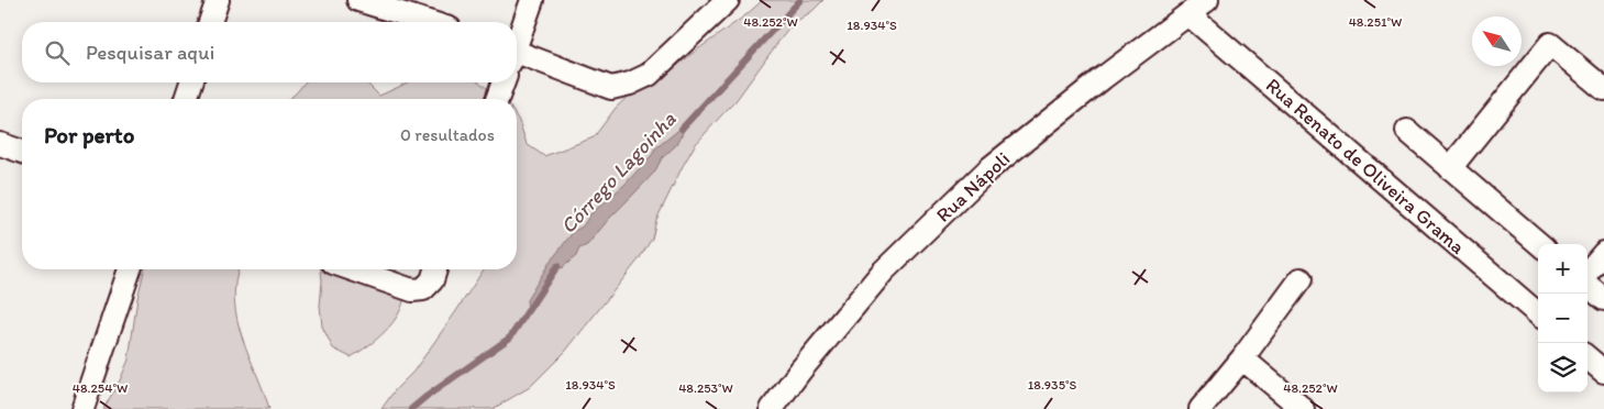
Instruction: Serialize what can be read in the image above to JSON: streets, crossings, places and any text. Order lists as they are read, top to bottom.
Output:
{
  "streets": {
    "street": ["Rua Renato de Oliveira Grama", "Rua Nápoli"]
  },
  "crossings": [
    ["Rua Renato de Oliveira Grama", "Rua Nápoli"]
  ],
  "water": ["Córrego Lagoinha"],
  "north": "top left",
  "page": {
    "search": "Pesquisar aqui",
    "heading": ["Por perto", "0 resultados"],
    "map_buttons": ["+", "−"]
  },
  "coordinates": [
    "48.251°W",
    "48.252°W",
    "18.934°S",
    "18.935°S",
    "48.254°W",
    "48.253°W"
  ]
}
